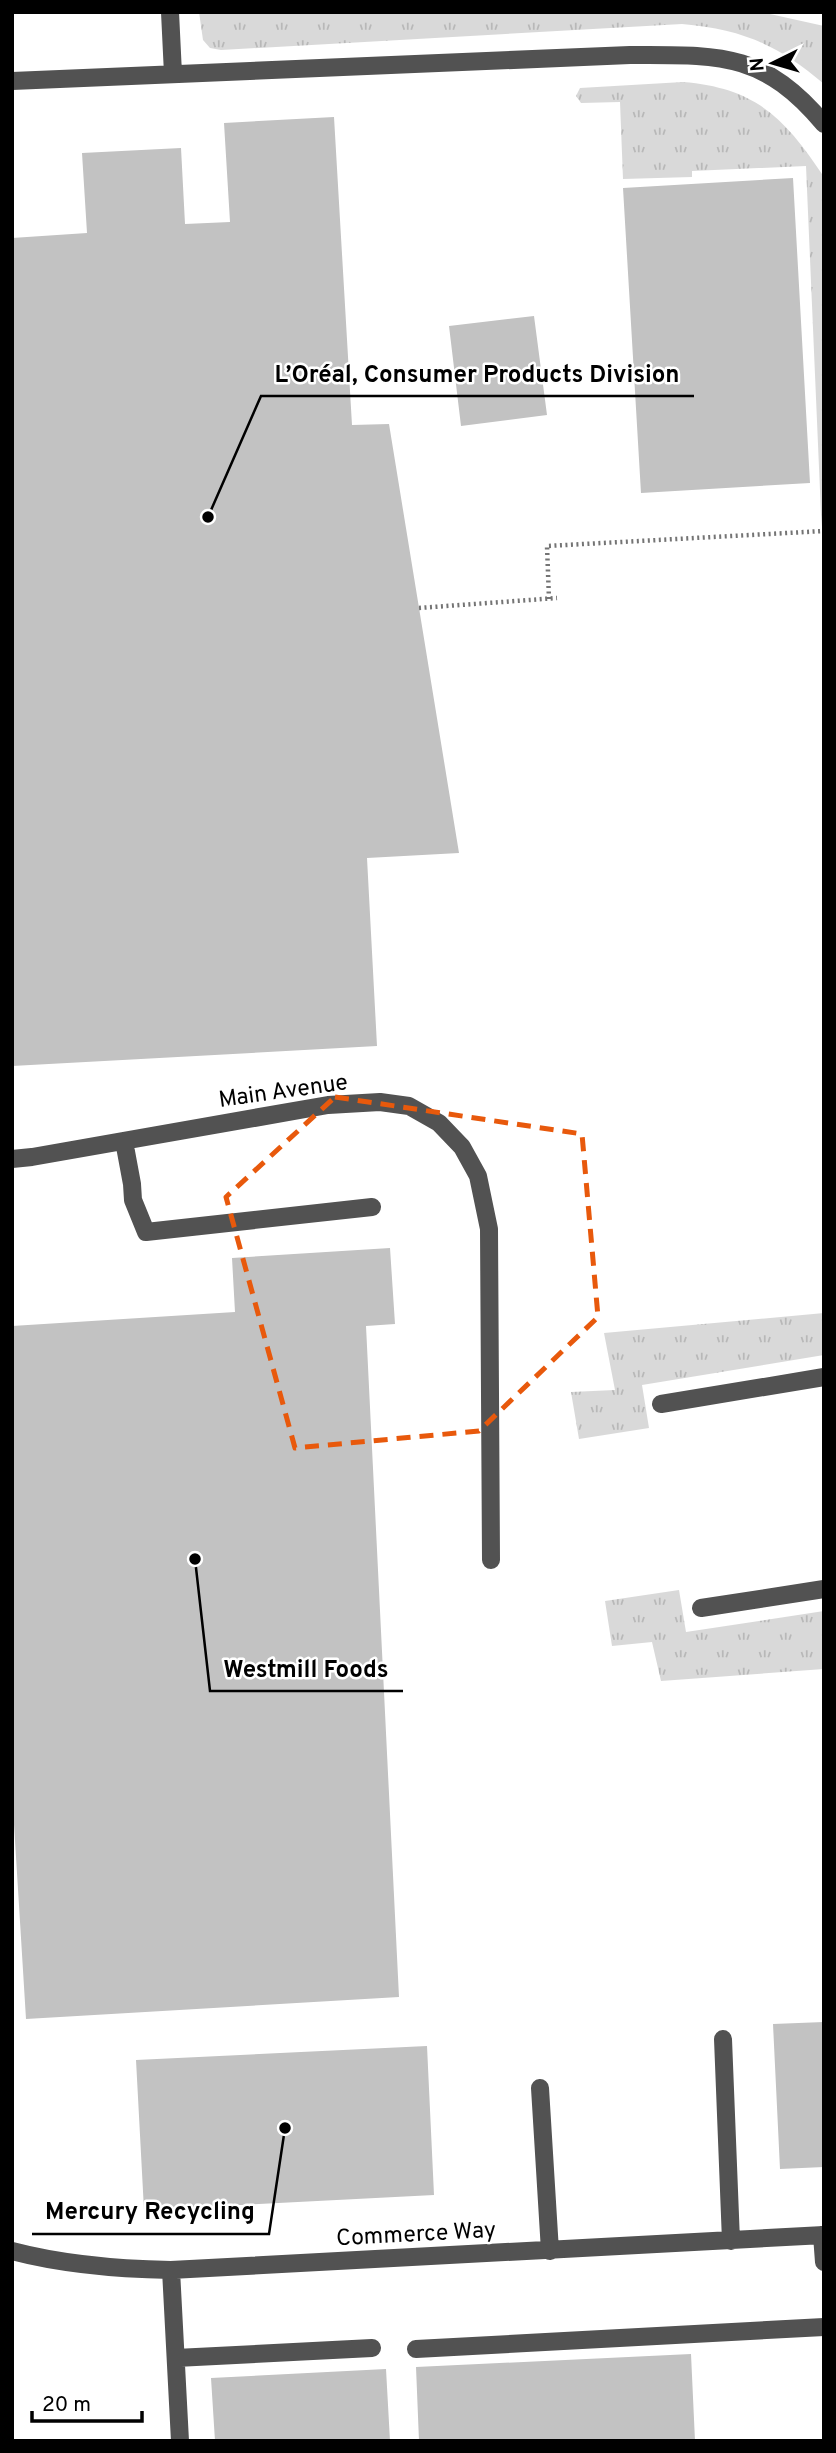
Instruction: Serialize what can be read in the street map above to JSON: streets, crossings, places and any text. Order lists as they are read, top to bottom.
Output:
{
  "streets": {
    "street": ["Main Avenue", "Commerce Way"]
  },
  "places": ["L’Oréal, Consumer Products Division", "Westmill Foods", "Mercury Recycling"],
  "scale_bar": "20 m",
  "north": "left"
}
